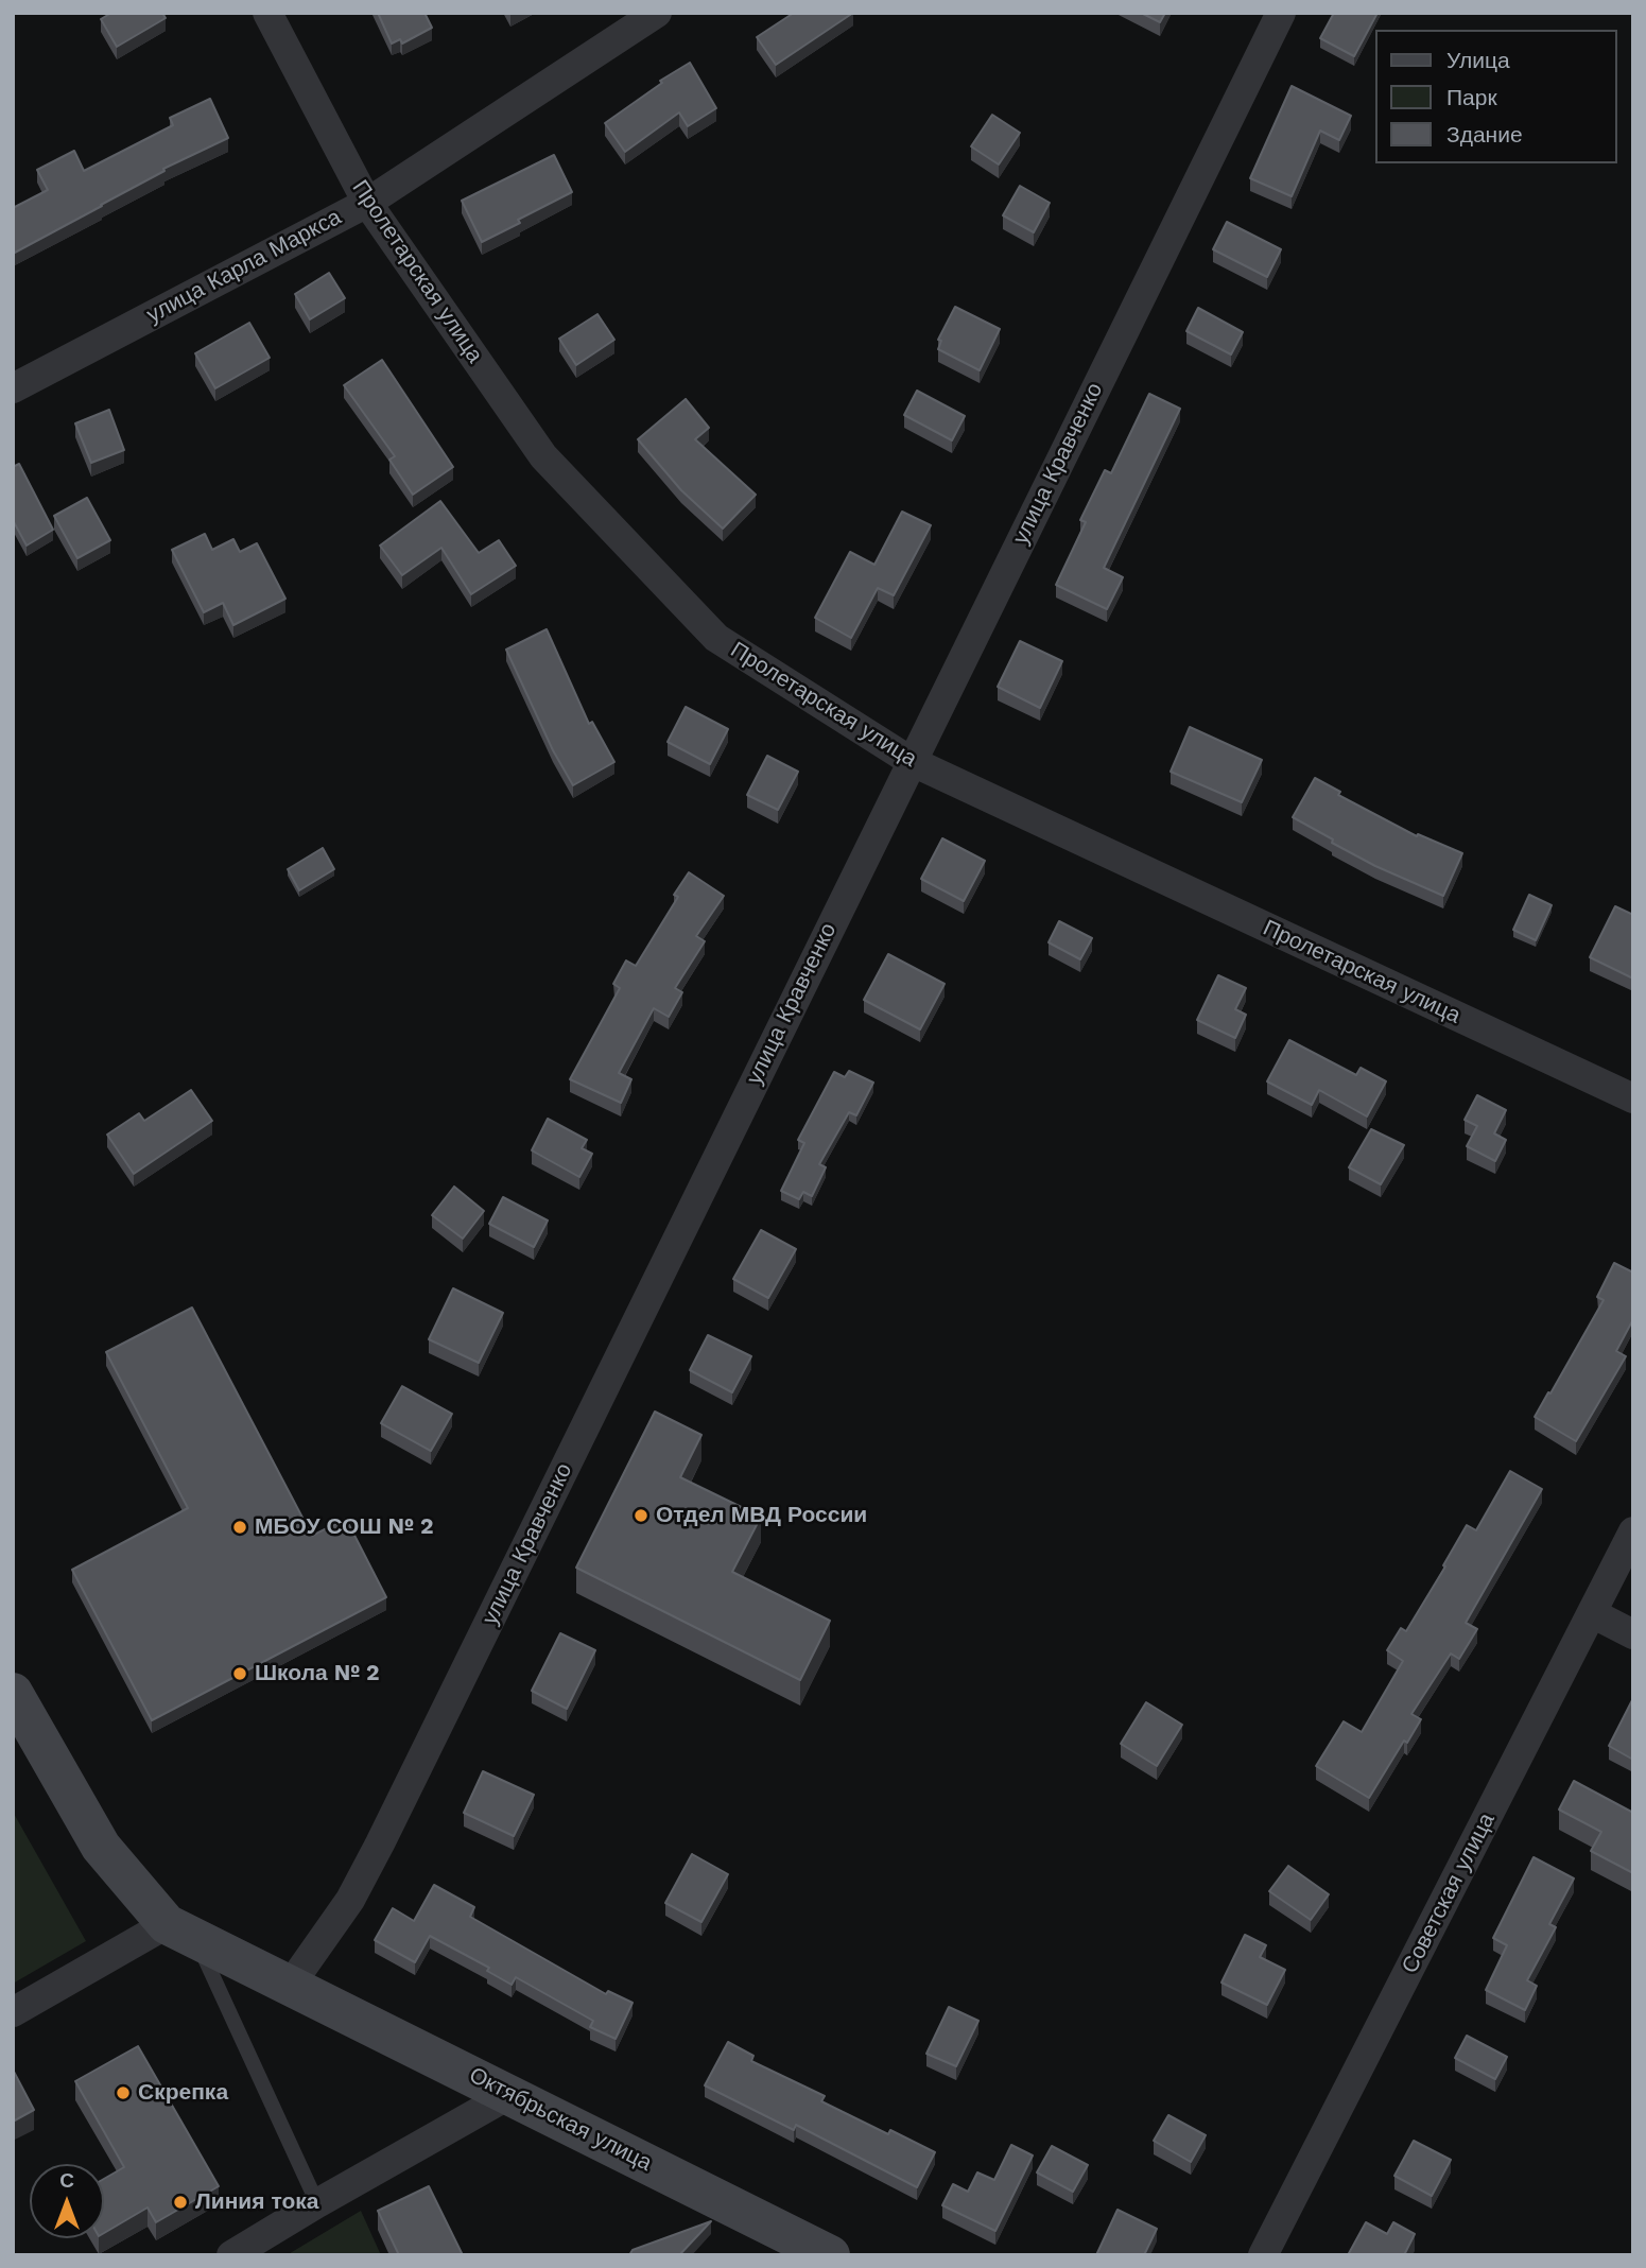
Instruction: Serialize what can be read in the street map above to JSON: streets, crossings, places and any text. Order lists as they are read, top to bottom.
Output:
{
  "streets": {
    "main road": ["Октябрьская улица"],
    "street": [
      "улица Карла Маркса",
      "Пролетарская улица",
      "улица Кравченко",
      "Советская улица"
    ]
  },
  "crossings": [
    ["улица Карла Маркса", "Пролетарская улица"],
    ["Пролетарская улица", "улица Кравченко"],
    ["улица Кравченко", "Октябрьская улица"]
  ],
  "places": [
    "Отдел МВД России",
    "МБОУ СОШ № 2",
    "Школа № 2",
    "Скрепка",
    "Линия тока"
  ],
  "legend": ["Улица", "Парк", "Здание"],
  "north": "top"
}
